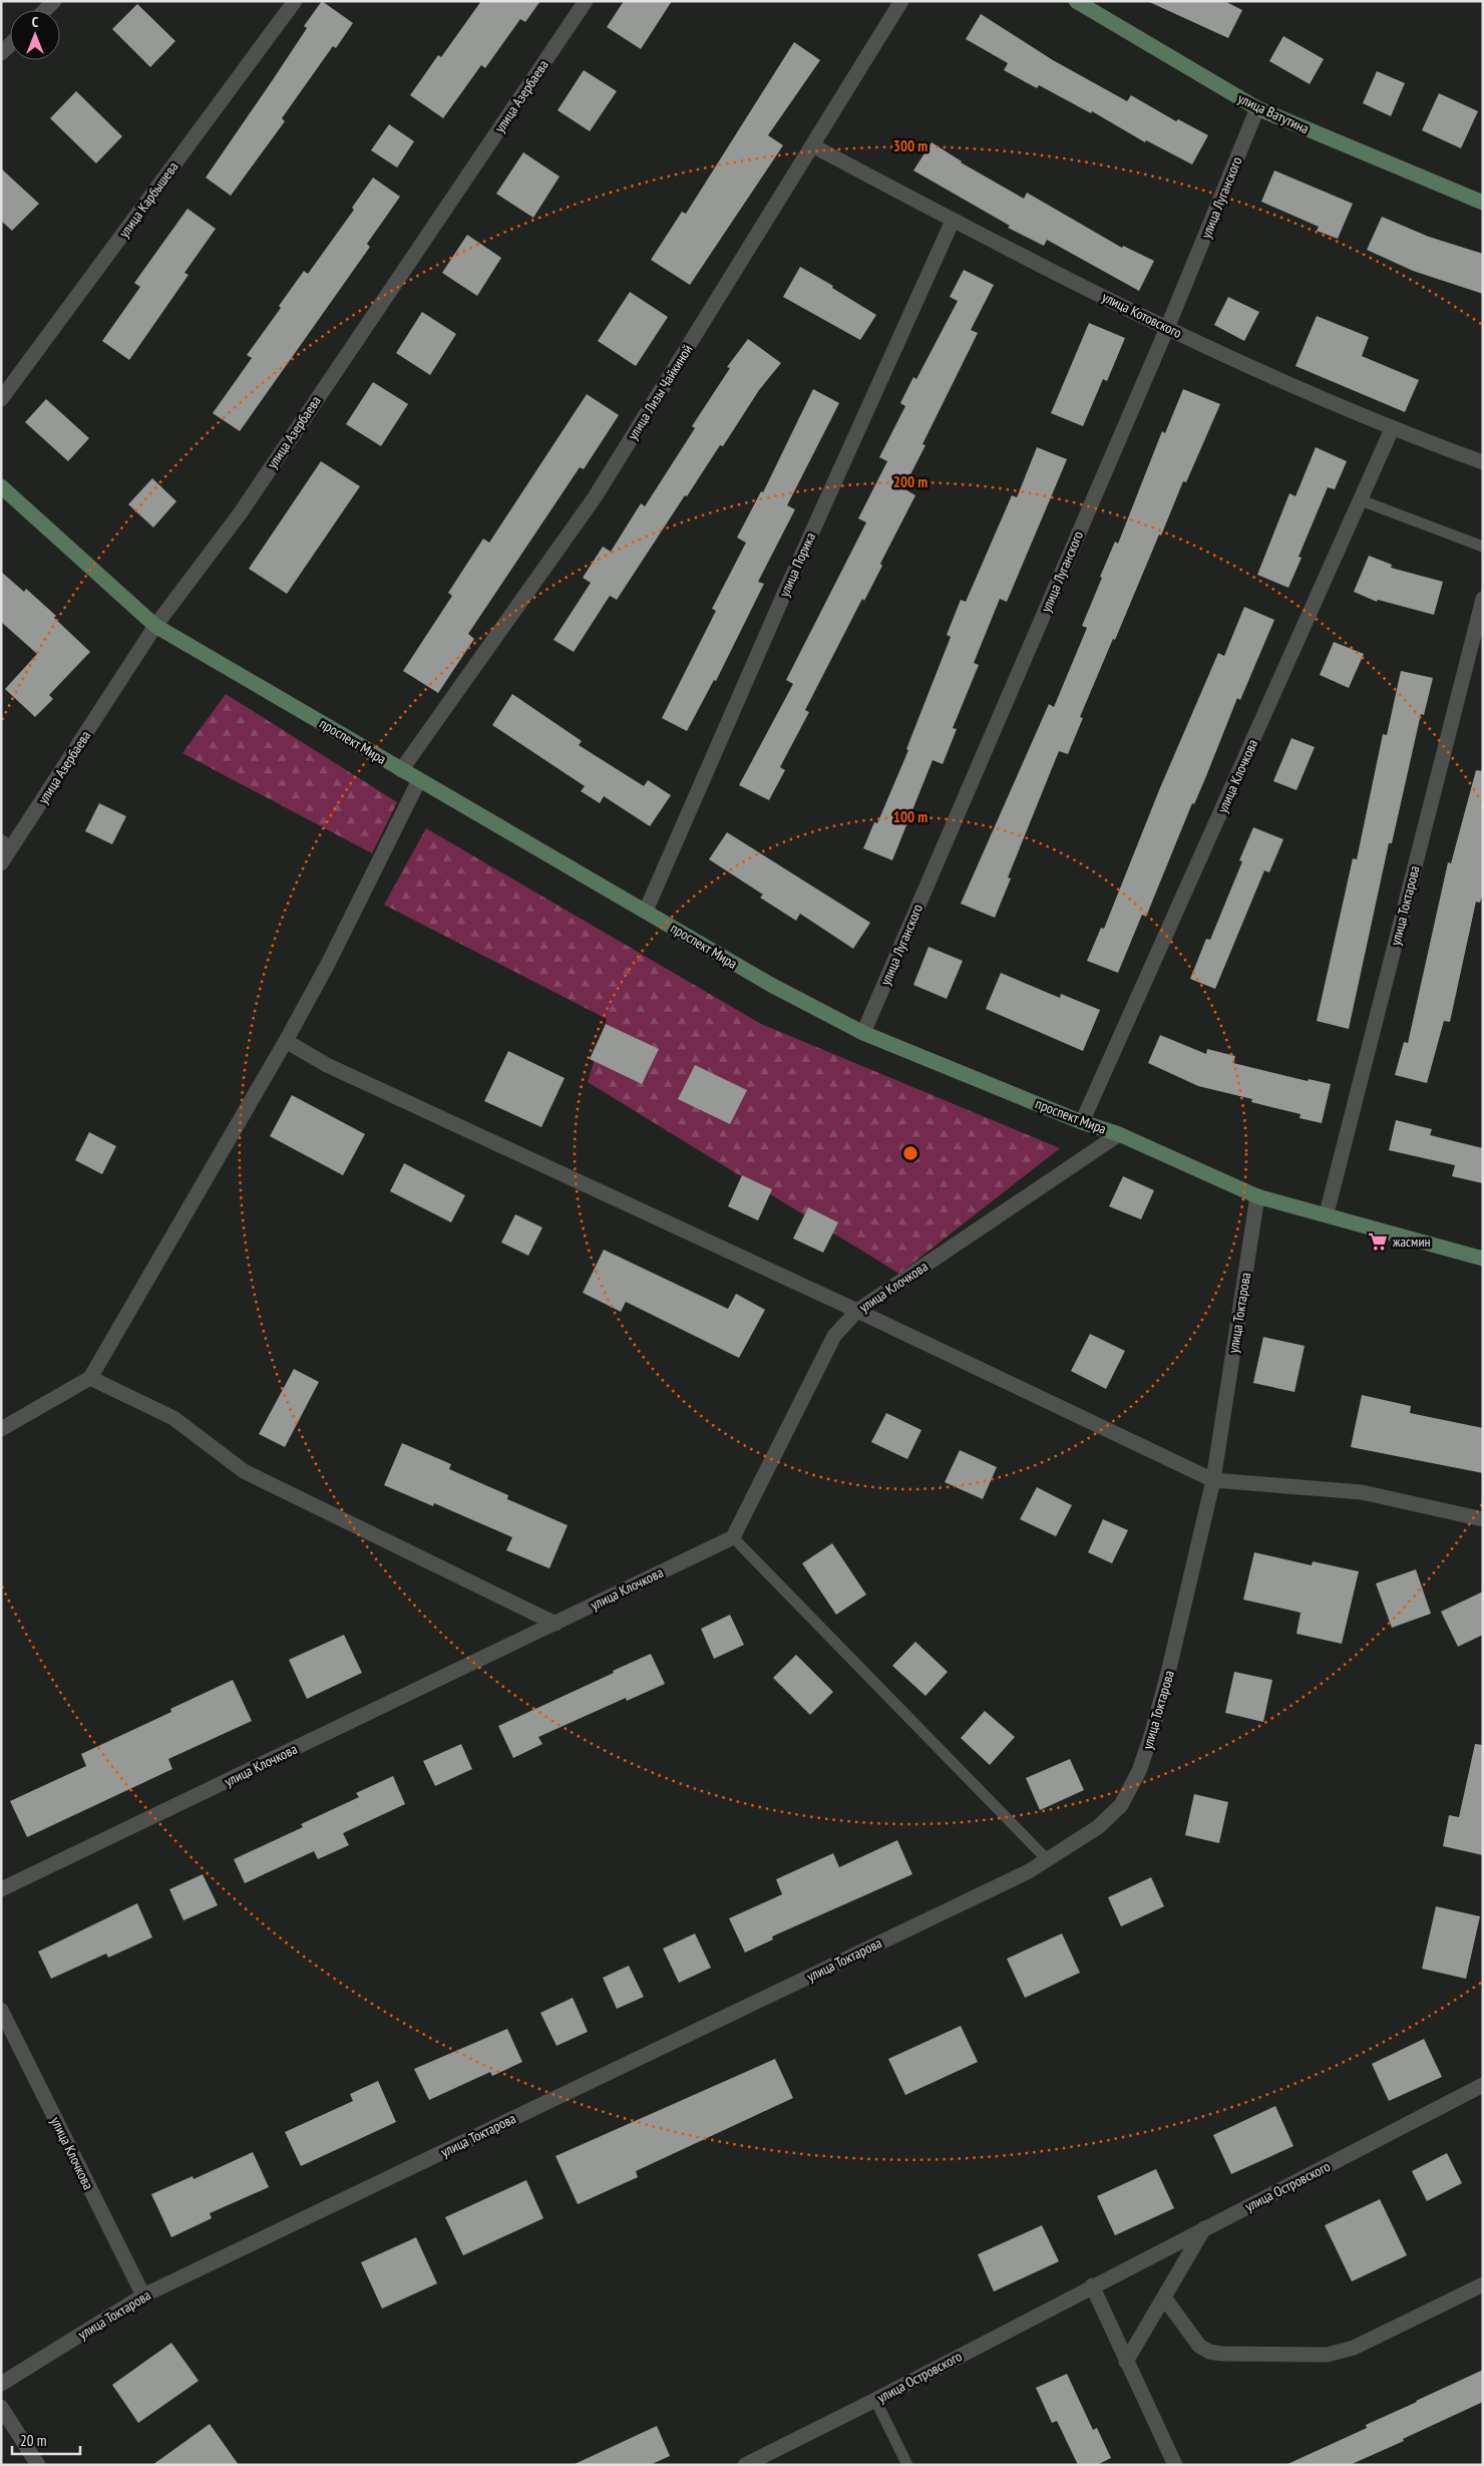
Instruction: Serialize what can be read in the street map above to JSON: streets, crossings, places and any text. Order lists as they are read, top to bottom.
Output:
{
  "streets": {
    "main road": ["улица Ватутина", "проспект Мира"],
    "street": [
      "улица Азербаева",
      "улица Луганского",
      "улица Карбышева",
      "улица Котовского",
      "улица Лизы Чайкиной",
      "улица Порика",
      "улица Клочкова",
      "улица Токтарова",
      "улица Островского"
    ]
  },
  "crossings": [
    ["улица Азербаева", "проспект Мира"],
    ["улица Ватутина", "улица Луганского"],
    ["улица Луганского", "улица Котовского"],
    ["улица Луганского", "проспект Мира"],
    ["улица Котовского", "улица Лизы Чайкиной"],
    ["улица Котовского", "улица Порика"],
    ["улица Котовского", "улица Клочкова"],
    ["улица Лизы Чайкиной", "проспект Мира"],
    ["улица Порика", "проспект Мира"],
    ["проспект Мира", "улица Клочкова"],
    ["проспект Мира", "улица Токтарова"],
    ["улица Клочкова", "улица Токтарова"]
  ],
  "places": {
    "supermarket": ["жасмин"]
  },
  "scale_bar": "20 m",
  "north": "top",
  "rings": ["300 m", "200 m", "100 m"]
}
